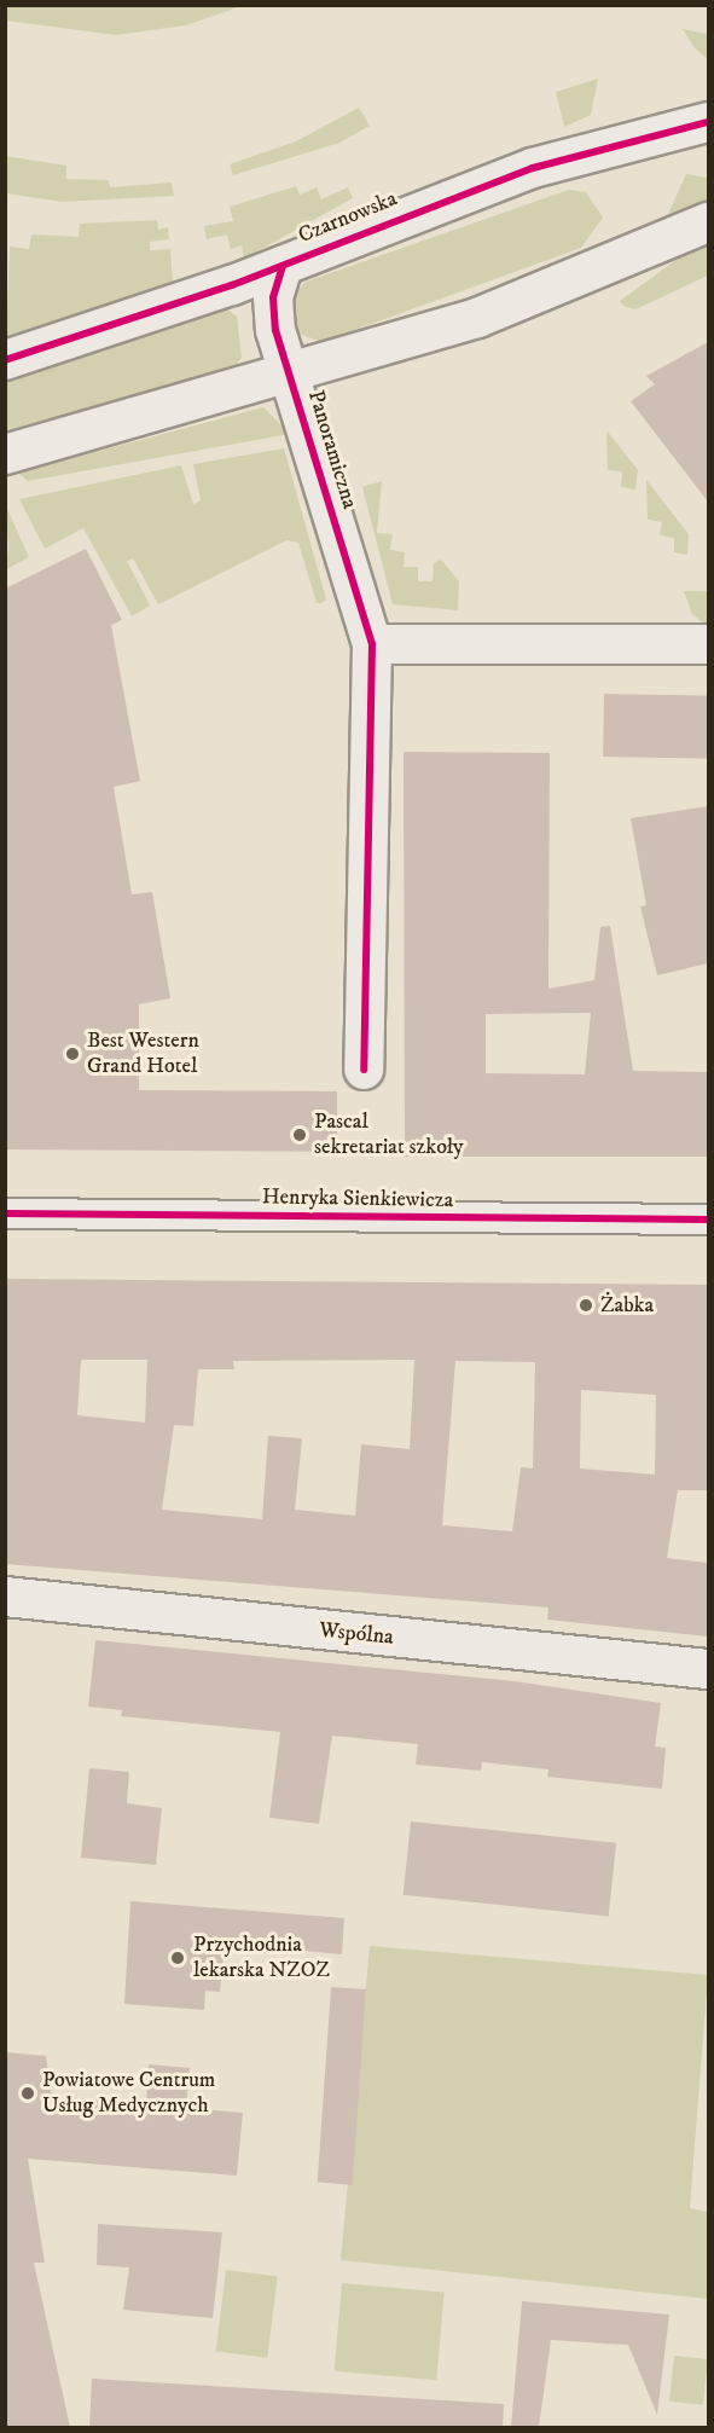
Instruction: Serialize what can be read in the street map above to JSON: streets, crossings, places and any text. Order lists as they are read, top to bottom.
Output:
{
  "streets": {
    "street": [
      "Czarnowska",
      "Panoramiczna",
      "Henryka Sienkiewicza",
      "Wspólna"
    ]
  },
  "crossings": [
    ["Czarnowska", "Panoramiczna"]
  ],
  "places": [
    "Best Western Grand Hotel",
    "Pascal sekretariat szkoły",
    "Żabka",
    "Przychodnia lekarska NZOZ",
    "Powiatowe Centrum Usług Medycznych"
  ]
}
